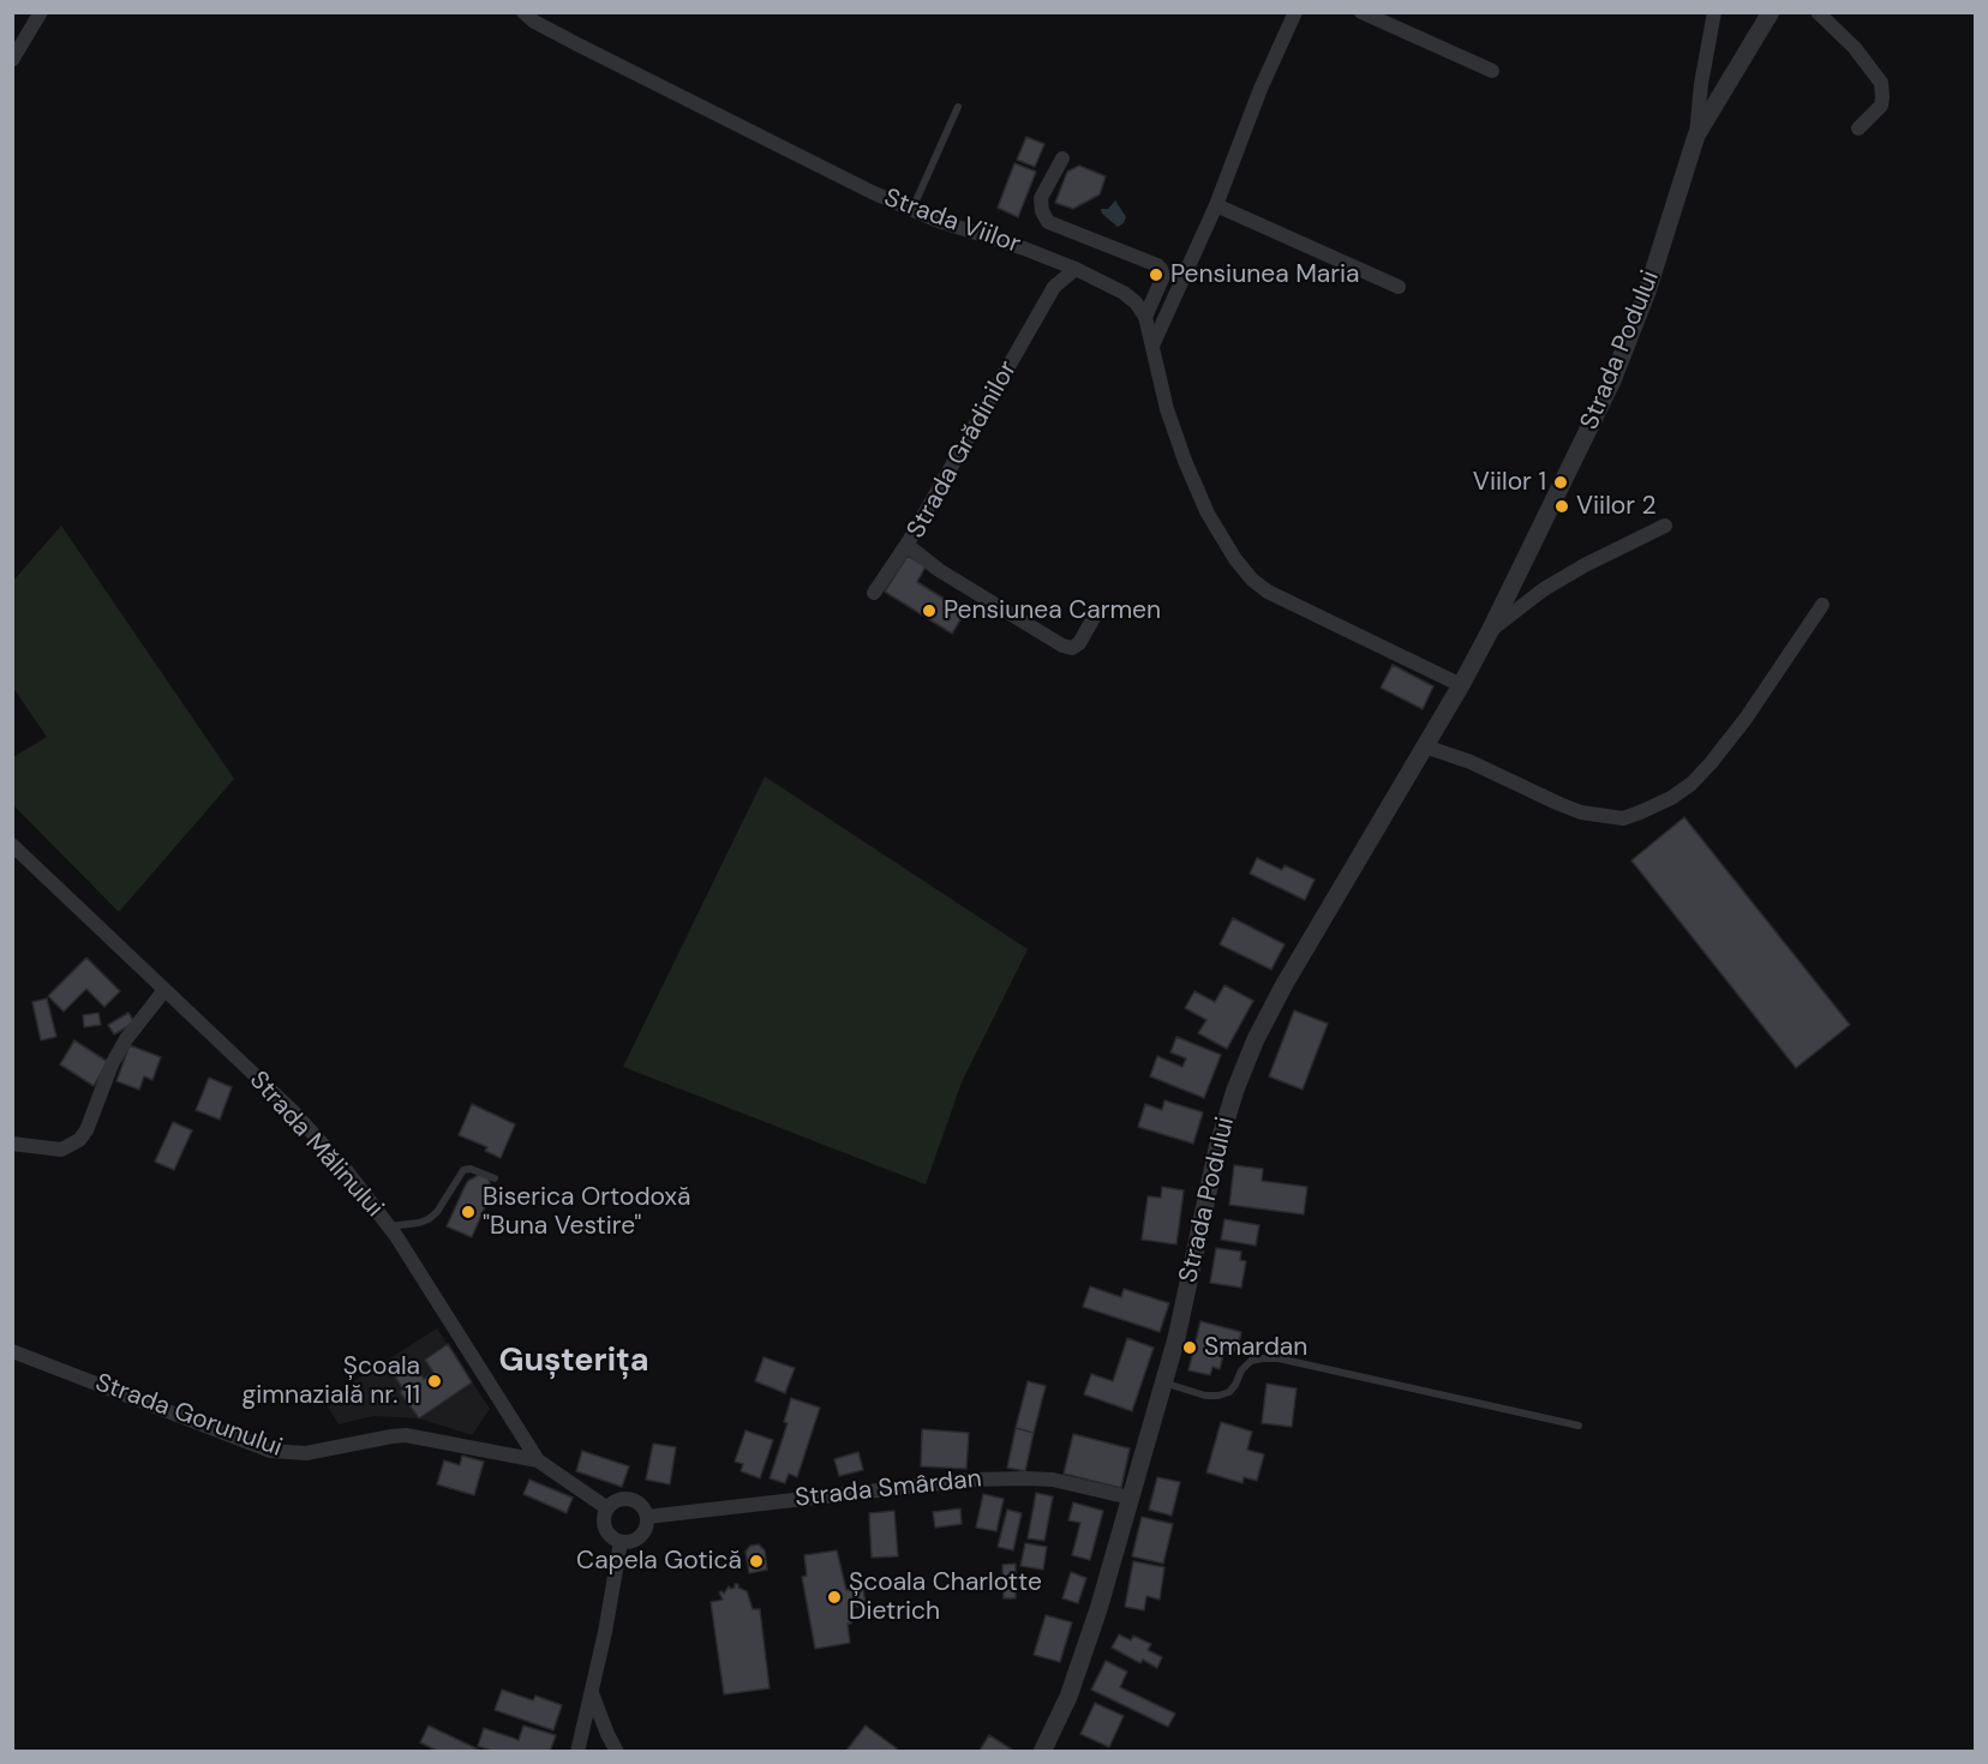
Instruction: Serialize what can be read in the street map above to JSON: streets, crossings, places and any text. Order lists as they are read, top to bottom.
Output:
{
  "streets": {
    "street": [
      "Strada Viilor",
      "Strada Podului",
      "Strada Grădinilor",
      "Strada Mălinului",
      "Strada Gorunului",
      "Strada Smârdan"
    ]
  },
  "crossings": [
    ["Strada Viilor", "Strada Podului"],
    ["Strada Viilor", "Strada Grădinilor"],
    ["Strada Podului", "Strada Smârdan"],
    ["Strada Mălinului", "Strada Gorunului"],
    ["Strada Mălinului", "Strada Smârdan"]
  ],
  "districts": ["Gușterița"],
  "places": [
    "Pensiunea Maria",
    "Viilor 1",
    "Viilor 2",
    "Pensiunea Carmen",
    "Biserica Ortodoxă \"Buna Vestire\"",
    "Smardan",
    "Școala gimnazială nr. 11",
    "Capela Gotică",
    "Școala Charlotte Dietrich"
  ]
}
